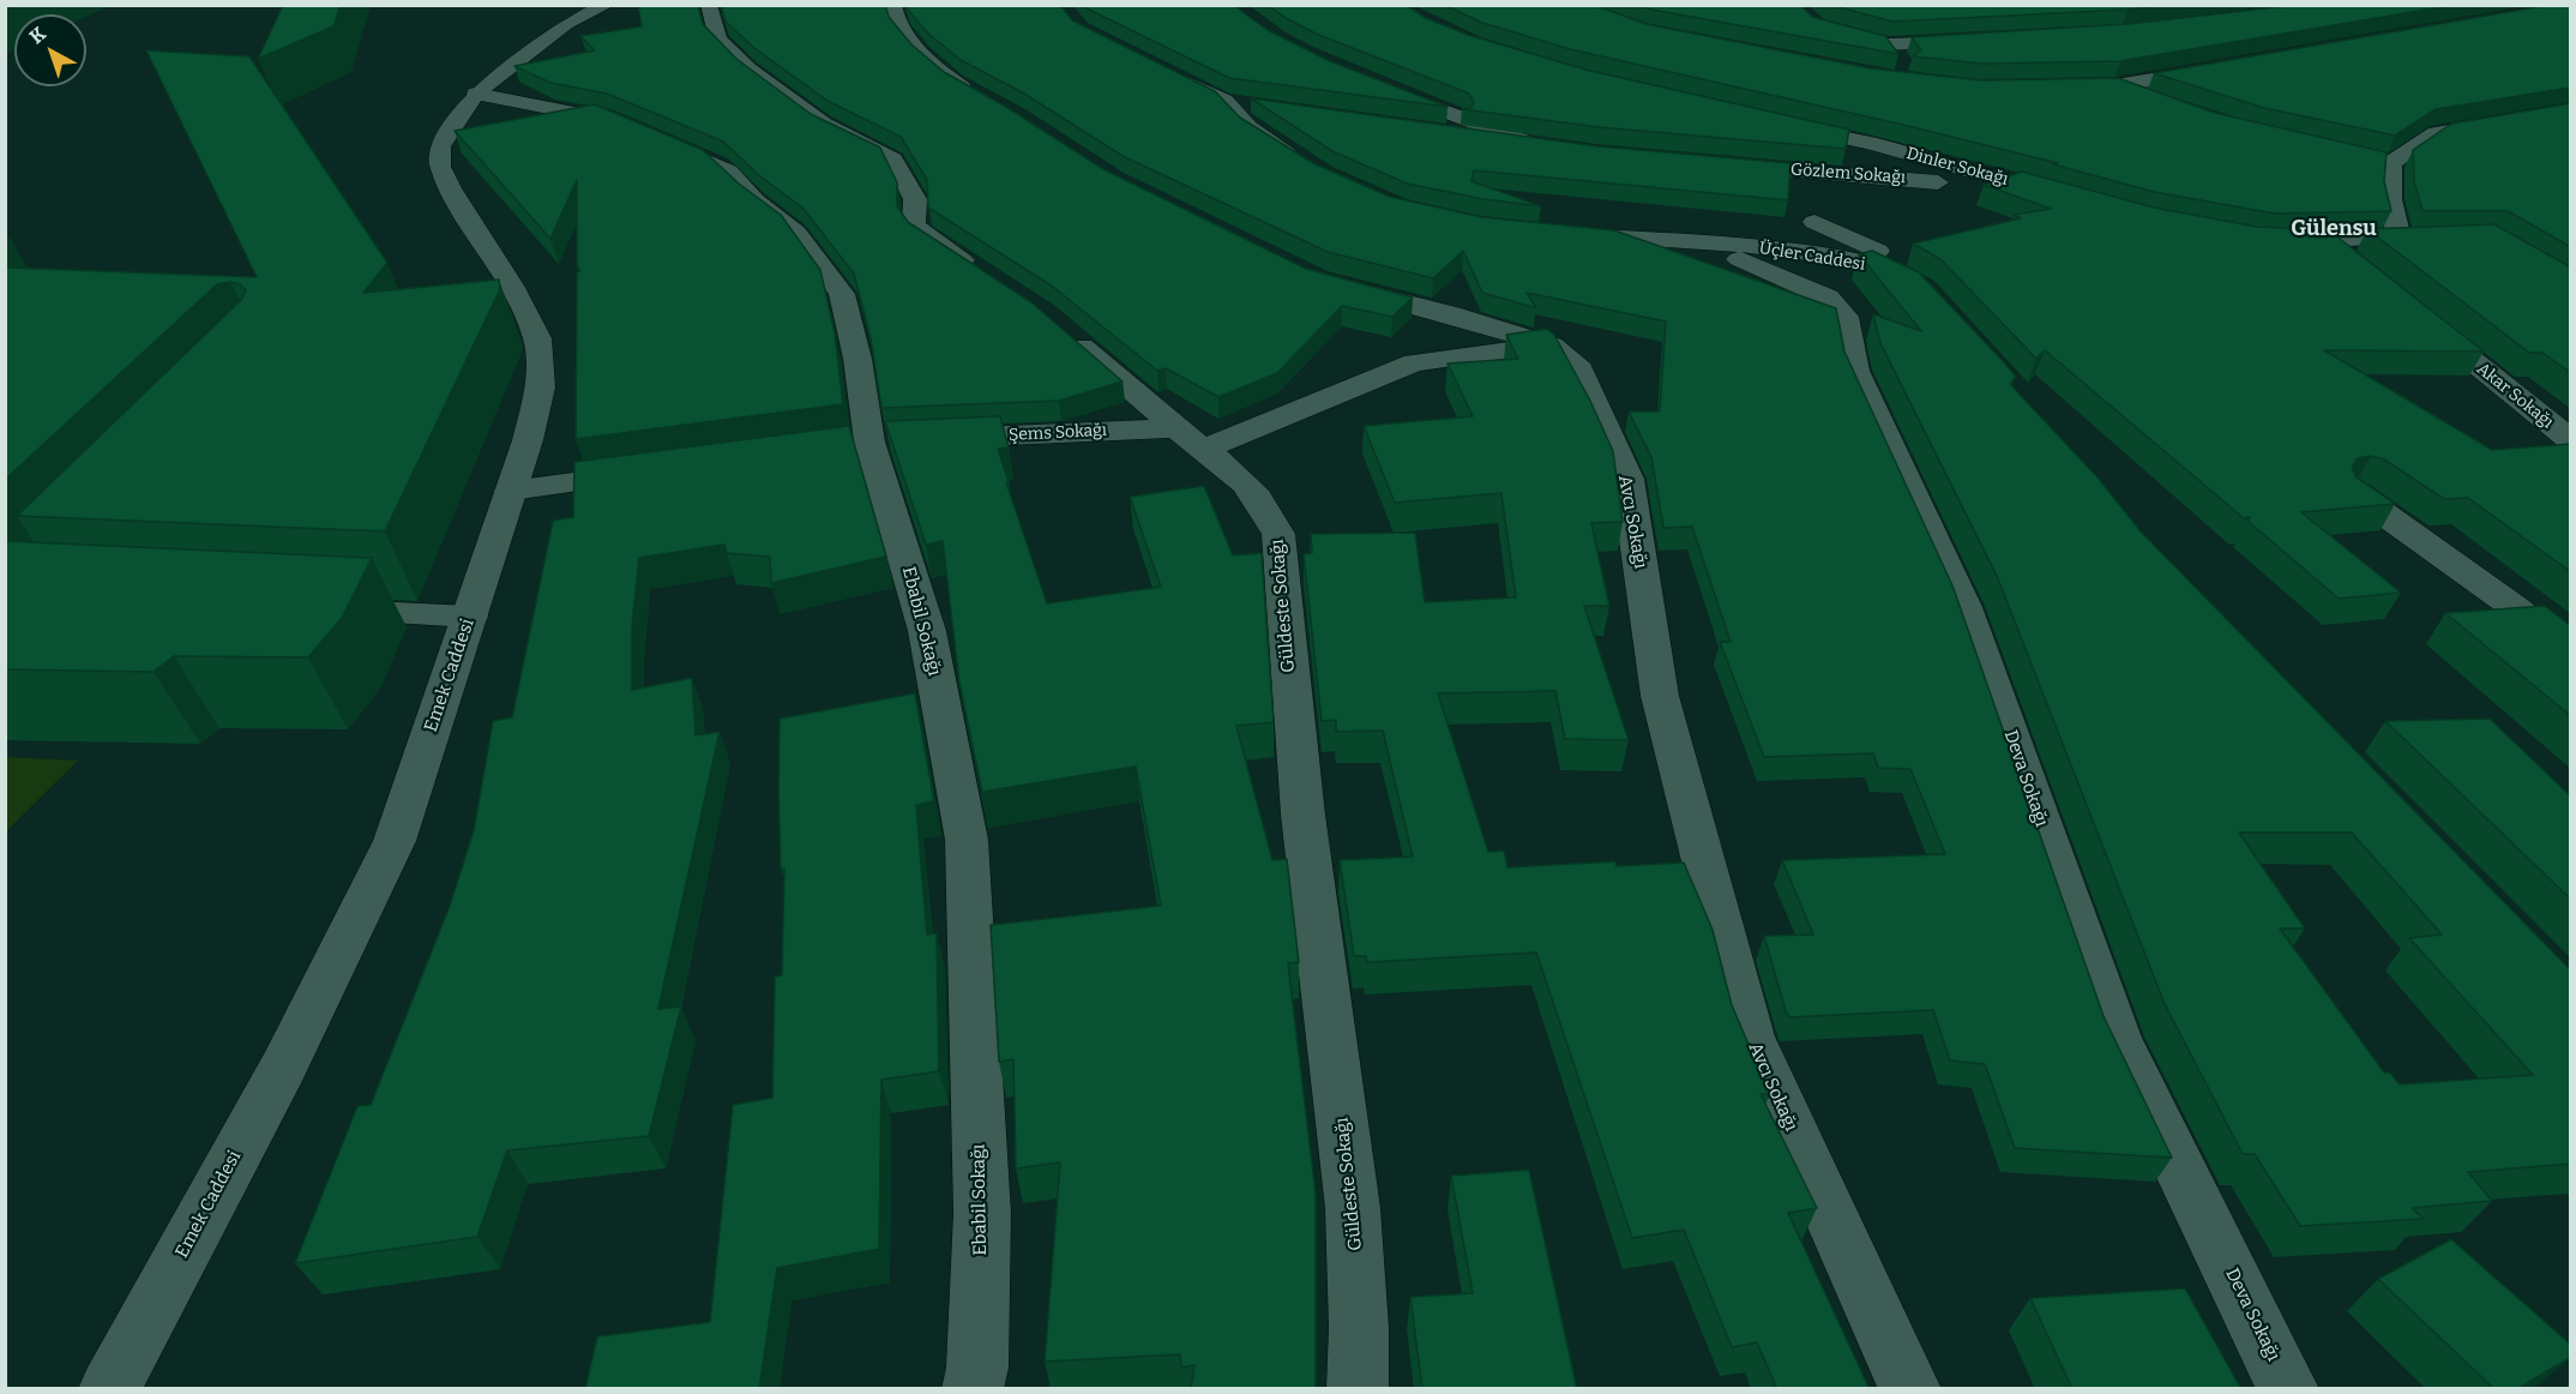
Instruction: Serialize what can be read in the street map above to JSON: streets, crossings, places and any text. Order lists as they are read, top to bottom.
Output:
{
  "streets": {
    "street": [
      "Dinler Sokağı",
      "Gözlem Sokağı",
      "Üçler Caddesi",
      "Akar Sokağı",
      "Şems Sokağı",
      "Avcı Sokağı",
      "Güldeste Sokağı",
      "Ebabil Sokağı",
      "Emek Caddesi",
      "Deva Sokağı"
    ]
  },
  "crossings": [
    ["Dinler Sokağı", "Gözlem Sokağı"],
    ["Üçler Caddesi", "Deva Sokağı"],
    ["Şems Sokağı", "Güldeste Sokağı"],
    ["Şems Sokağı", "Ebabil Sokağı"],
    ["Ebabil Sokağı", "Emek Caddesi"]
  ],
  "districts": ["Gülensu"],
  "north": "top left"
}
